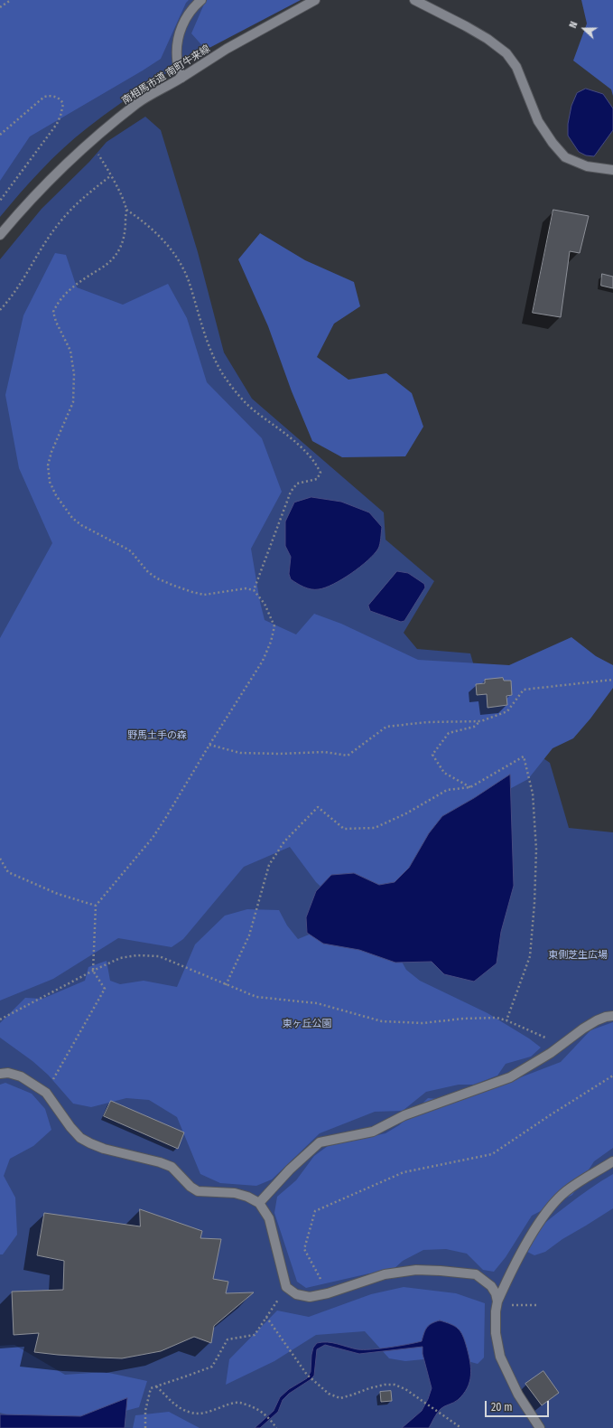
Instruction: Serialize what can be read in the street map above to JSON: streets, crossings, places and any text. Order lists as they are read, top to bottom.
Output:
{
  "streets": {
    "street": ["南相馬市道 南町牛来線"]
  },
  "parks": ["野馬土手の森", "東側芝生広場", "東ヶ丘公園"],
  "scale_bar": "20 m",
  "north": "left"
}
